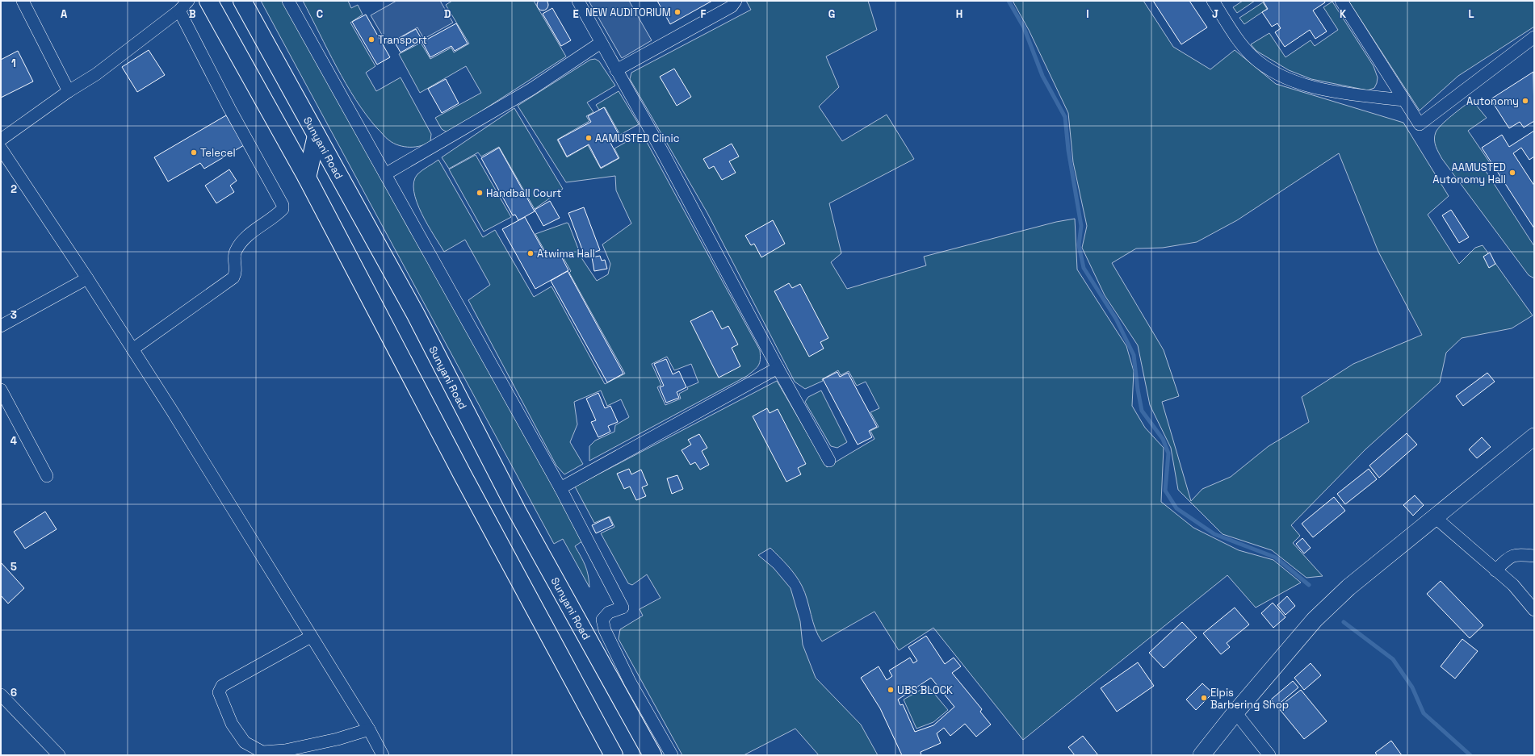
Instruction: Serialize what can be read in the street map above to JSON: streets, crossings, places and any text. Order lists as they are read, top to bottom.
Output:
{
  "streets": {
    "main road": ["Sunyani Road"]
  },
  "places": [
    "NEW AUDITORIUM",
    "Transport",
    "Autonomy",
    "AAMUSTED Clinic",
    "Telecel",
    "AAMUSTED Autonomy Hall",
    "Handball Court",
    "Atwima Hall",
    "UBS BLOCK",
    "Elpis Barbering Shop"
  ],
  "grid": {
    "columns": [
      "A",
      "B",
      "C",
      "D",
      "E",
      "F",
      "G",
      "H",
      "I",
      "J",
      "K",
      "L"
    ],
    "rows": [
      "1",
      "2",
      "3",
      "4",
      "5",
      "6"
    ]
  }
}
